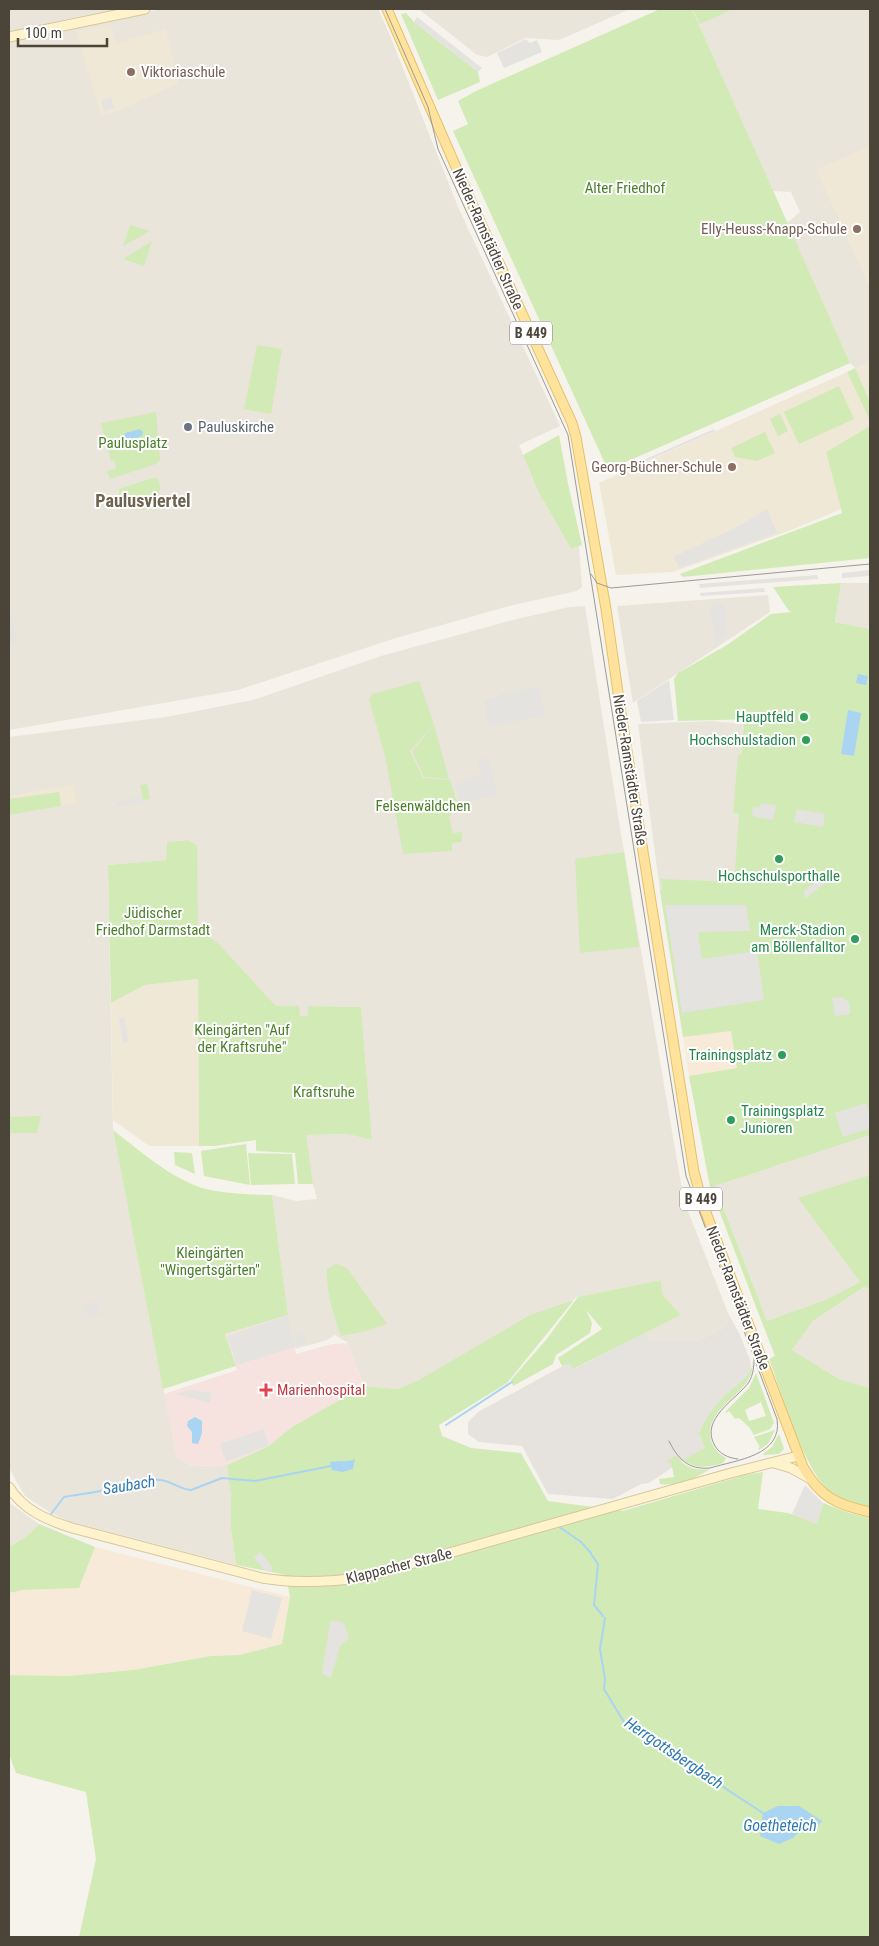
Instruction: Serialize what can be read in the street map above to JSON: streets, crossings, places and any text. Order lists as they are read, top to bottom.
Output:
{
  "streets": {
    "main road": ["Nieder-Ramstädter Straße", "B 449", "Klappacher Straße"]
  },
  "crossings": [
    ["Nieder-Ramstädter Straße", "Klappacher Straße"]
  ],
  "districts": ["Paulusviertel"],
  "water": ["Saubach", "Herrgottsbergbach", "Goetheteich"],
  "parks": [
    "Alter Friedhof",
    "Paulusplatz",
    "Felsenwäldchen",
    "Jüdischer Friedhof Darmstadt",
    "Kleingärten \"Auf der Kraftsruhe\"",
    "Kraftsruhe",
    "Kleingärten \"Wingertsgärten\""
  ],
  "places": {
    "other": [
      "Viktoriaschule",
      "Elly-Heuss-Knapp-Schule",
      "Pauluskirche",
      "Georg-Büchner-Schule",
      "Hauptfeld",
      "Hochschulstadion",
      "Hochschulsporthalle",
      "Merck-Stadion am Böllenfalltor",
      "Trainingsplatz",
      "Trainingsplatz Junioren"
    ],
    "health": ["Marienhospital"]
  },
  "scale_bar": "100 m"
}
